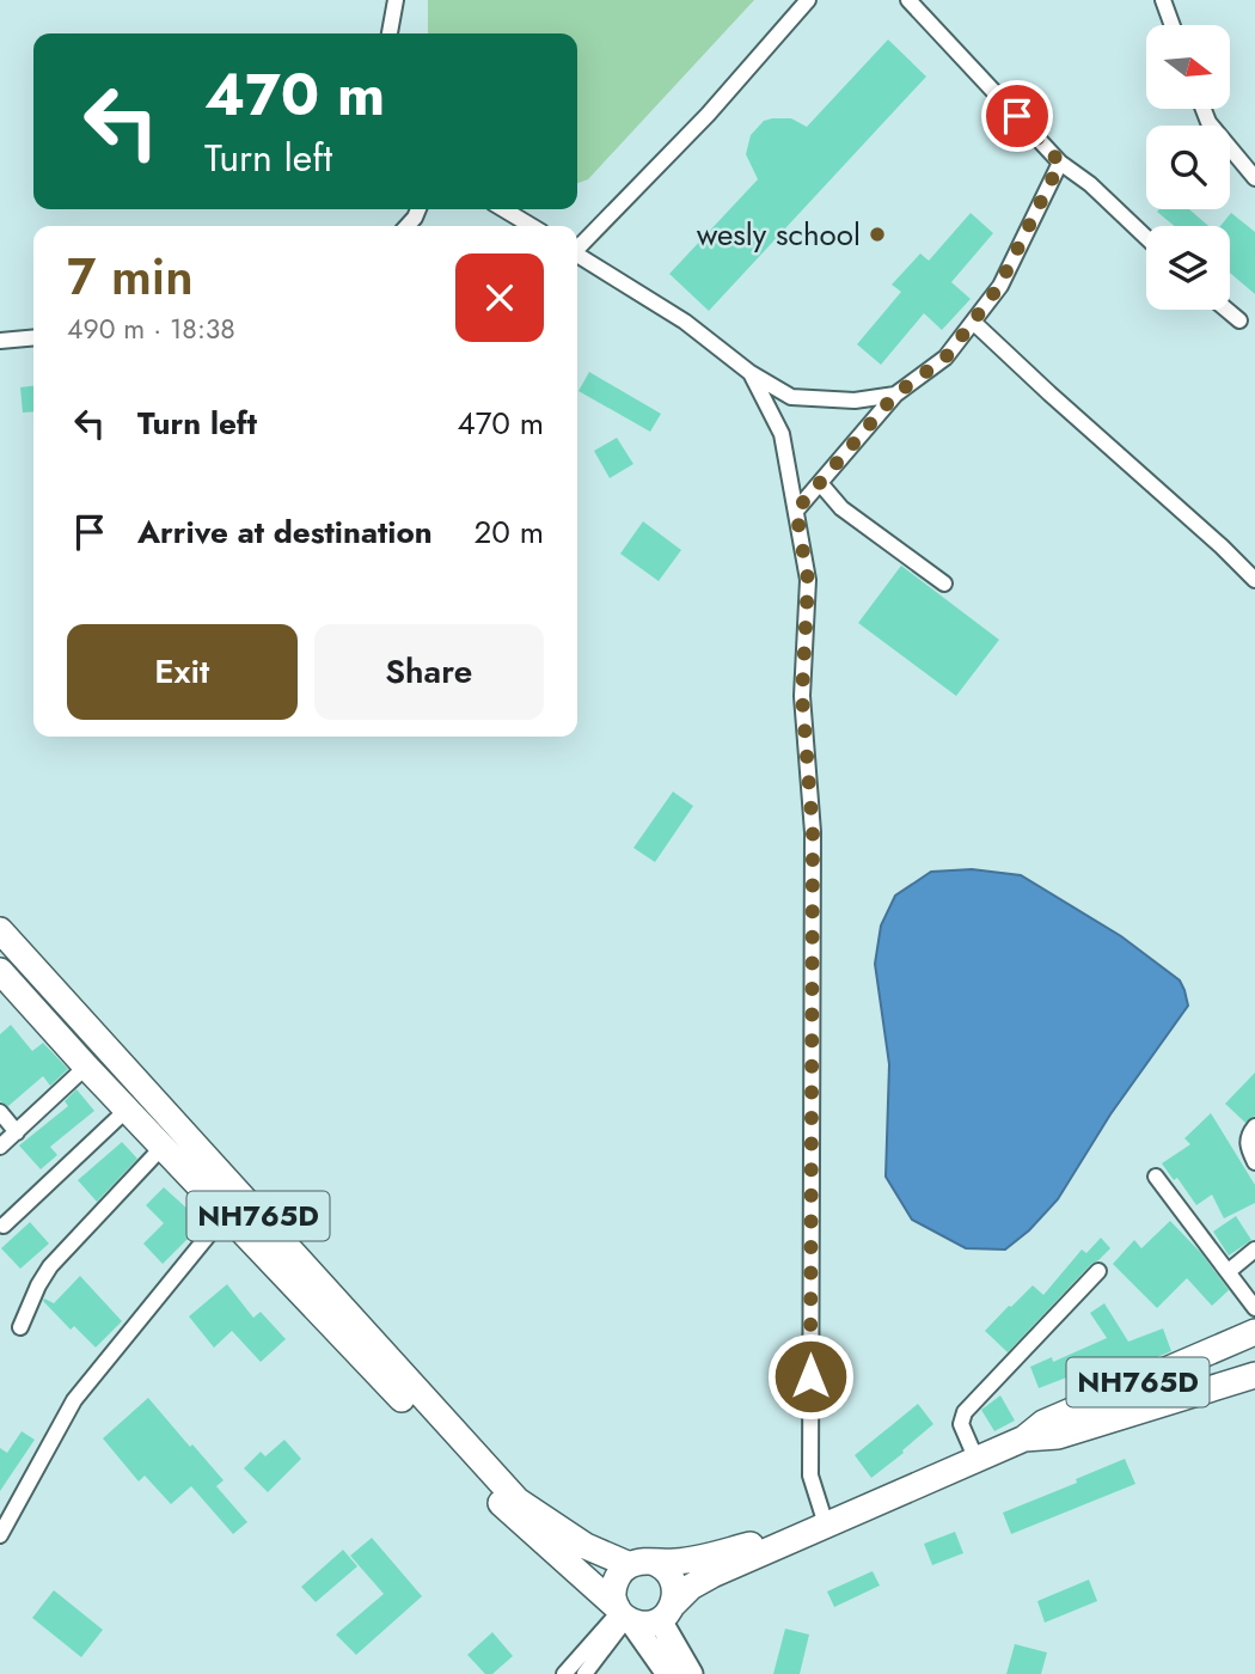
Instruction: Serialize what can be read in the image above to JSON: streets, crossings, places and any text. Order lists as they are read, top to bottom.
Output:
{
  "streets": {
    "highway": ["NH765D"]
  },
  "places": ["wesly school"],
  "north": "right",
  "page": {
    "turn": ["470 m", "Turn left"],
    "heading": ["7 min", "490 m · 18:38"],
    "list": [
      {
        "name": "Turn left",
        "value": "470 m"
      },
      {
        "name": "Arrive at destination",
        "value": "20 m"
      }
    ],
    "buttons": ["Exit", "Share"]
  }
}
